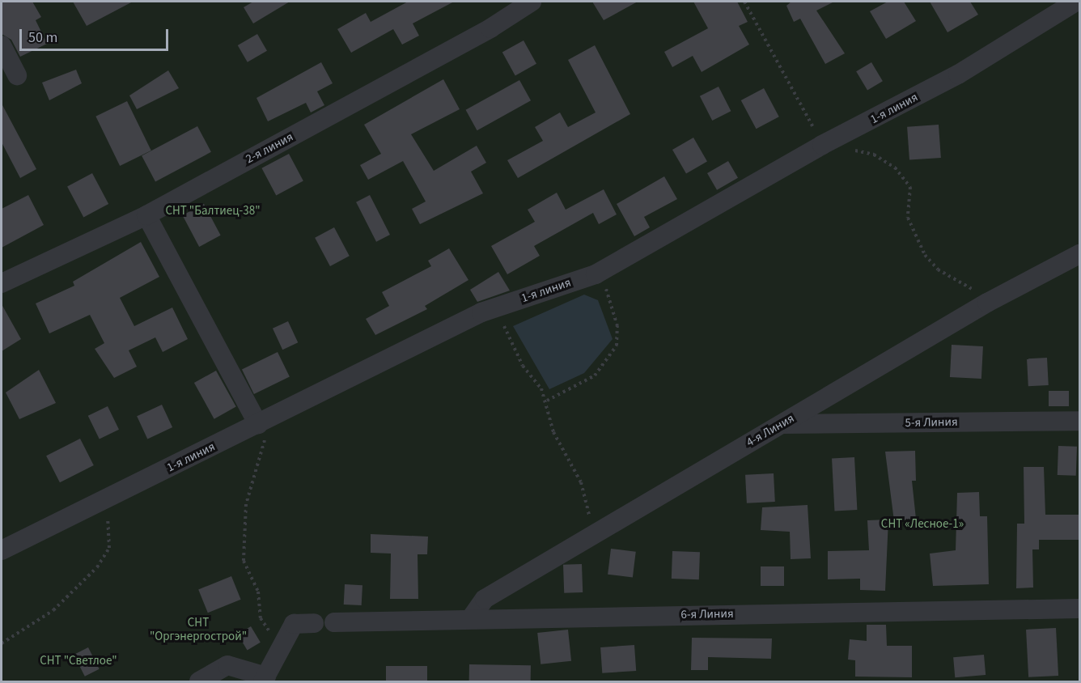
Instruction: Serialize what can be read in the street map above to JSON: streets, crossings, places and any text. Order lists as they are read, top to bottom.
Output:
{
  "streets": {
    "street": [
      "1-я линия",
      "2-я линия",
      "5-я Линия",
      "4-я Линия",
      "6-я Линия"
    ]
  },
  "crossings": [
    ["5-я Линия", "4-я Линия"],
    ["4-я Линия", "6-я Линия"]
  ],
  "parks": [
    "СНТ \"Балтиец-38\"",
    "СНТ «Лесное-1»",
    "СНТ \"Оргэнергострой\"",
    "СНТ \"Светлое\""
  ],
  "scale_bar": "50 m"
}
